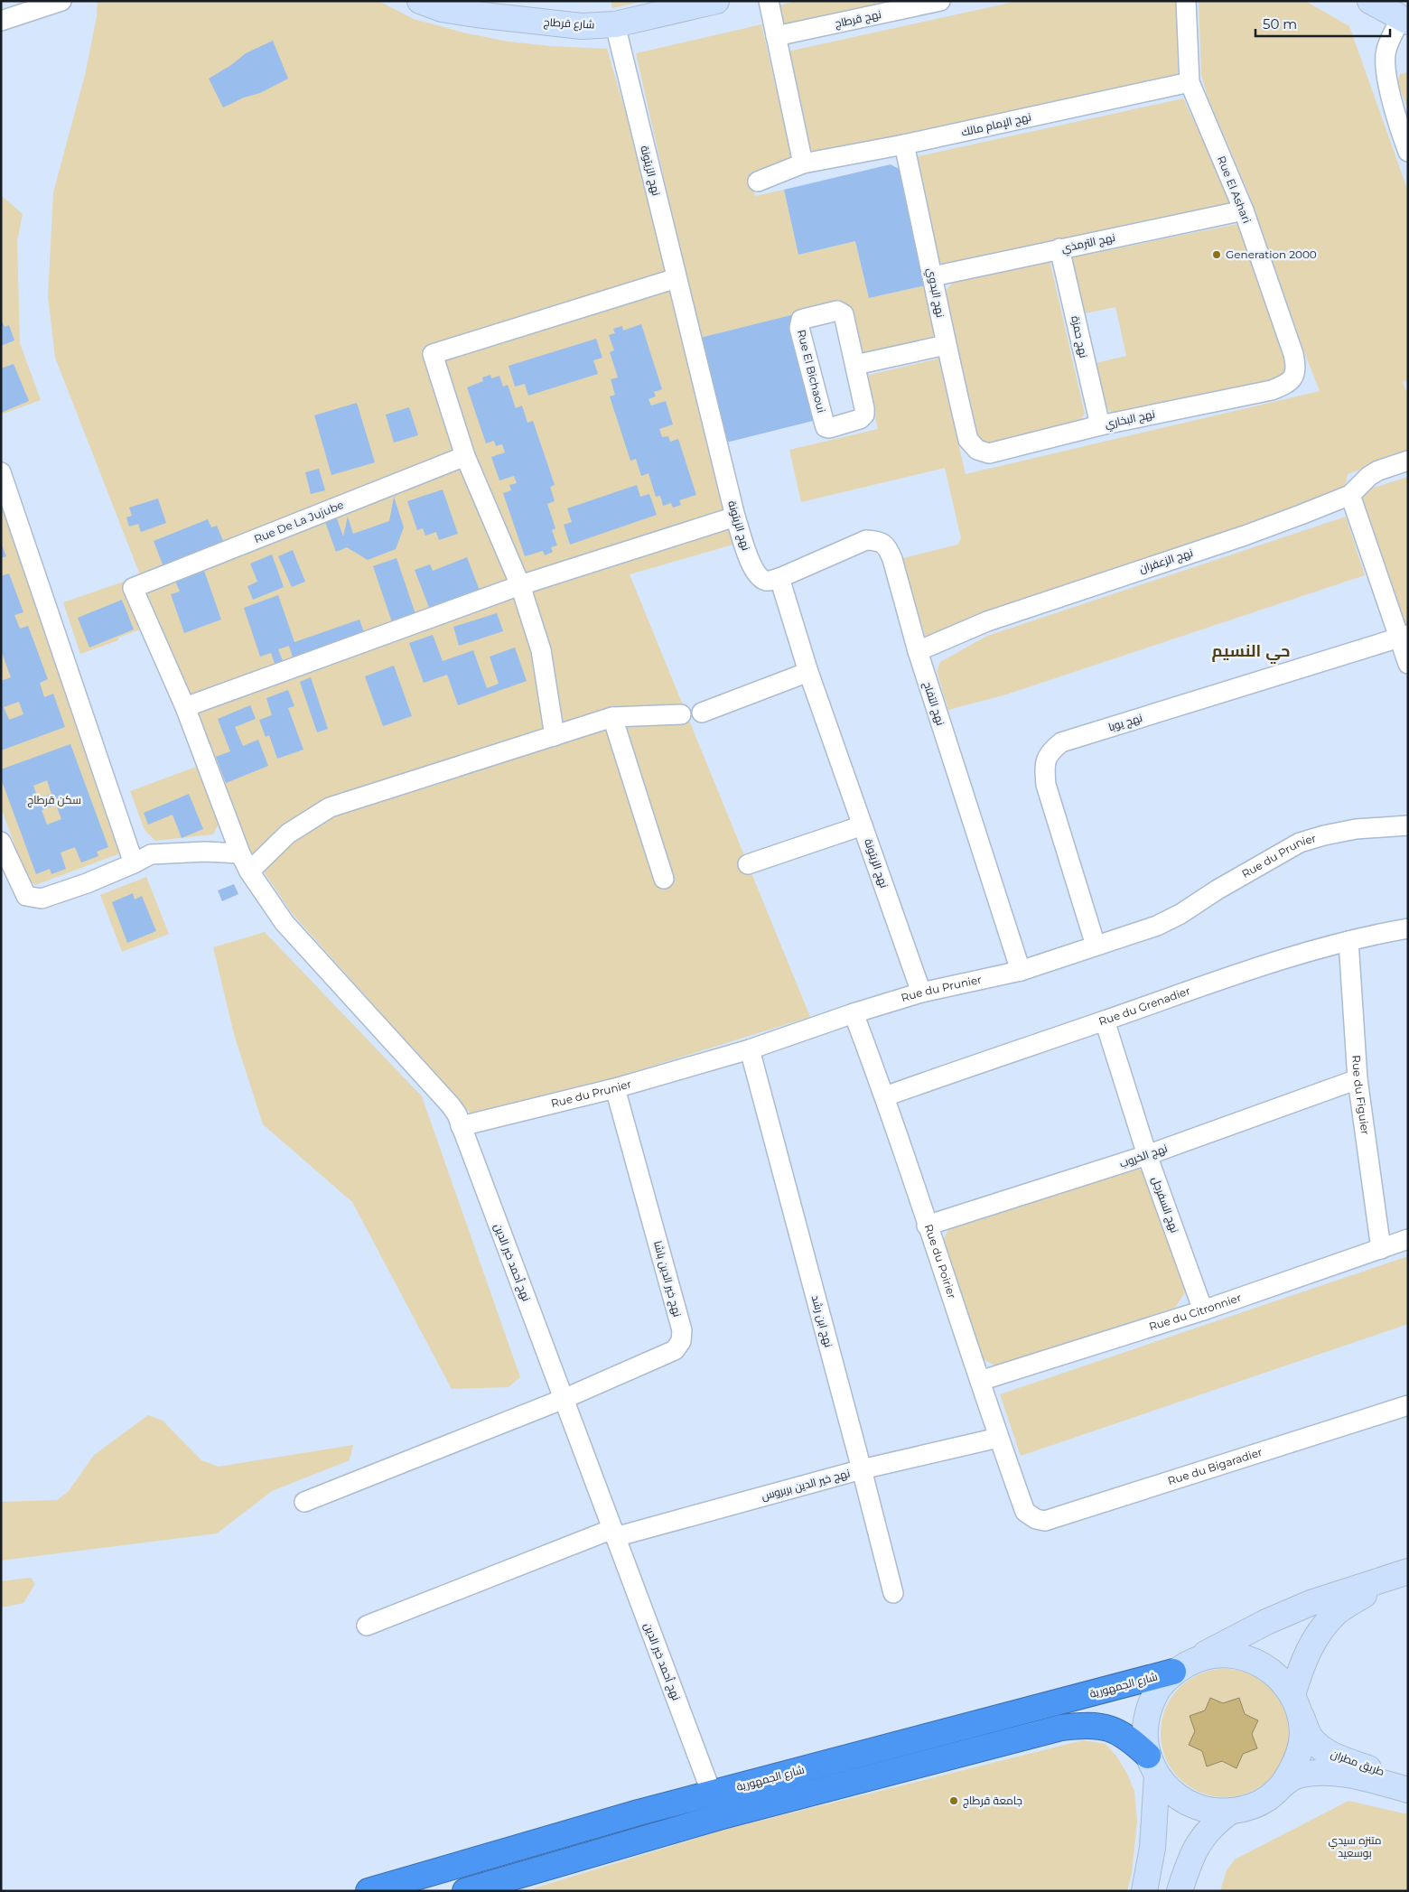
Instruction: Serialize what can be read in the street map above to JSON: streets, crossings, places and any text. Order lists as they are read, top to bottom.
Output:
{
  "streets": {
    "highway": ["شارع الجمهورية"],
    "main road": ["شارع قرطاج", "طريق مطران"],
    "street": [
      "نهج قرطاج",
      "نهج الإمام مالك",
      "نهج الزيتونة",
      "Rue El Ashari",
      "نهج الترمذي",
      "نهج البدوي",
      "نهج حمزة",
      "Rue El Bichaoui",
      "نهج البخاري",
      "Rue De La Jujube",
      "نهج الزعفران",
      "نهج التفاح",
      "نهج يوبا",
      "Rue du Prunier",
      "Rue du Grenadier",
      "Rue du Figuier",
      "نهج الخروب",
      "نهج السفرجل",
      "نهج أحمد خير الدين",
      "Rue du Poirier",
      "نهج خير الدين باشا",
      "Rue du Citronnier",
      "نهج ابن رشد",
      "Rue du Bigaradier",
      "نهج خير الدين بربروس"
    ]
  },
  "crossings": [
    ["شارع قرطاج", "نهج الزيتونة"],
    ["نهج الإمام مالك", "Rue El Ashari"],
    ["نهج الإمام مالك", "نهج البدوي"],
    ["نهج الزيتونة", "نهج التفاح"],
    ["نهج الزيتونة", "Rue du Prunier"],
    ["Rue El Ashari", "نهج الترمذي"],
    ["Rue El Ashari", "نهج البخاري"],
    ["نهج الترمذي", "نهج البدوي"],
    ["نهج الترمذي", "نهج حمزة"],
    ["نهج البدوي", "نهج البخاري"],
    ["نهج حمزة", "نهج البخاري"],
    ["Rue De La Jujube", "نهج أحمد خير الدين"],
    ["نهج الزعفران", "نهج التفاح"],
    ["نهج التفاح", "Rue du Prunier"],
    ["نهج يوبا", "Rue du Prunier"],
    ["Rue du Prunier", "نهج أحمد خير الدين"],
    ["Rue du Prunier", "Rue du Poirier"],
    ["Rue du Prunier", "نهج خير الدين باشا"],
    ["Rue du Prunier", "نهج ابن رشد"],
    ["Rue du Grenadier", "Rue du Figuier"],
    ["Rue du Grenadier", "نهج السفرجل"],
    ["Rue du Grenadier", "Rue du Poirier"],
    ["Rue du Figuier", "نهج الخروب"],
    ["Rue du Figuier", "Rue du Citronnier"],
    ["نهج الخروب", "نهج السفرجل"],
    ["نهج الخروب", "Rue du Poirier"],
    ["نهج السفرجل", "Rue du Citronnier"],
    ["نهج أحمد خير الدين", "نهج خير الدين باشا"],
    ["نهج أحمد خير الدين", "نهج خير الدين بربروس"],
    ["نهج أحمد خير الدين", "شارع الجمهورية"],
    ["Rue du Poirier", "Rue du Citronnier"],
    ["Rue du Poirier", "Rue du Bigaradier"],
    ["Rue du Poirier", "نهج خير الدين بربروس"],
    ["نهج ابن رشد", "نهج خير الدين بربروس"],
    ["شارع الجمهورية", "طريق مطران"]
  ],
  "districts": ["حي النسيم"],
  "parks": ["سكن قرطاج", "متنزه سيدي بوسعيد"],
  "places": ["Generation 2000", "جامعة قرطاج"],
  "scale_bar": "50 m"
}
